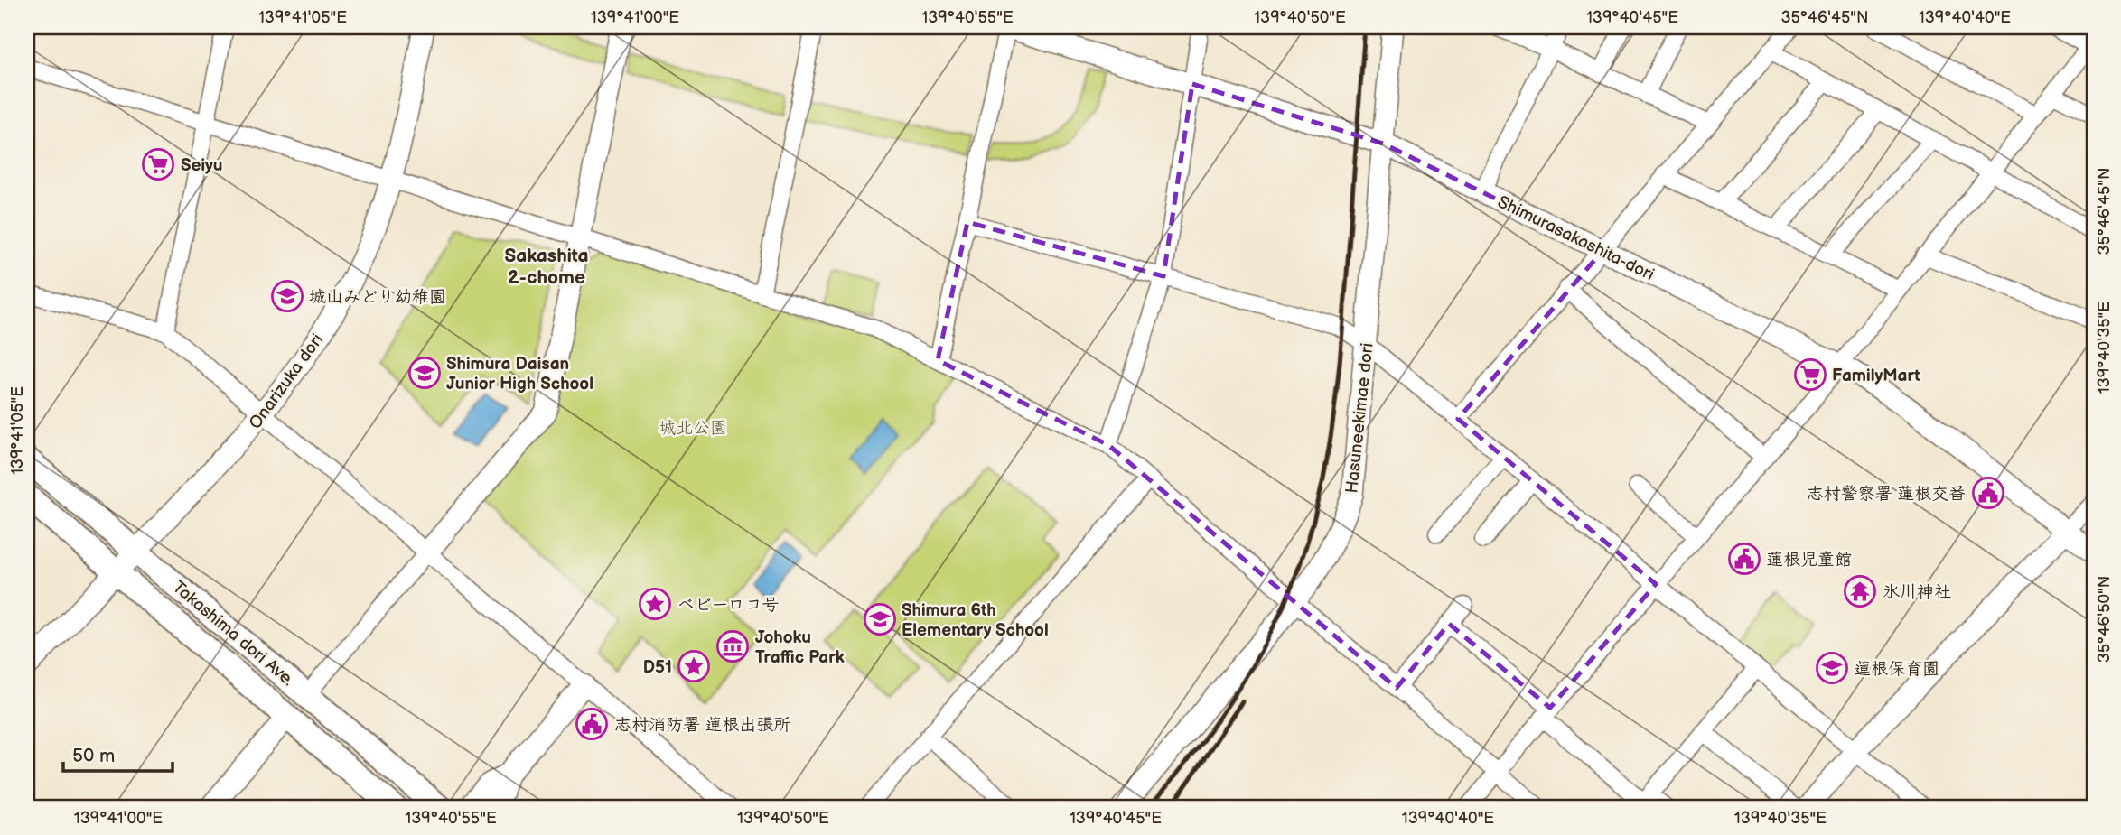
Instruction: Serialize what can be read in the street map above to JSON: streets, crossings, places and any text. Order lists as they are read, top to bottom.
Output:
{
  "streets": {
    "main road": ["Takashima dori Ave."],
    "street": ["Shimurasakashita-dori", "Onarizuka dori", "Hasuneekimae dori"]
  },
  "crossings": [
    ["Shimurasakashita-dori", "Hasuneekimae dori"],
    ["Onarizuka dori", "Takashima dori Ave."]
  ],
  "districts": ["Sakashita 2-chome"],
  "parks": ["城北公園"],
  "places": {
    "supermarket": ["Seiyu", "FamilyMart"],
    "school or university": [
      "城山みどり幼稚園",
      "Shimura Daisan Junior High School",
      "Shimura 6th Elementary School",
      "蓮根保育園"
    ],
    "public building": ["志村警察署 蓮根交番", "蓮根児童館", "志村消防署 蓮根出張所"],
    "temple": ["氷川神社"],
    "place": ["ベビーロコ号", "D51"],
    "museum": ["Johoku Traffic Park"]
  },
  "scale_bar": "50 m",
  "coordinates": [
    "139°41'05\"E",
    "139°41'00\"E",
    "139°40'55\"E",
    "139°40'50\"E",
    "139°40'45\"E",
    "35°46'45\"N",
    "139°40'40\"E",
    "139°40'35\"E",
    "35°46'50\"N"
  ]
}
